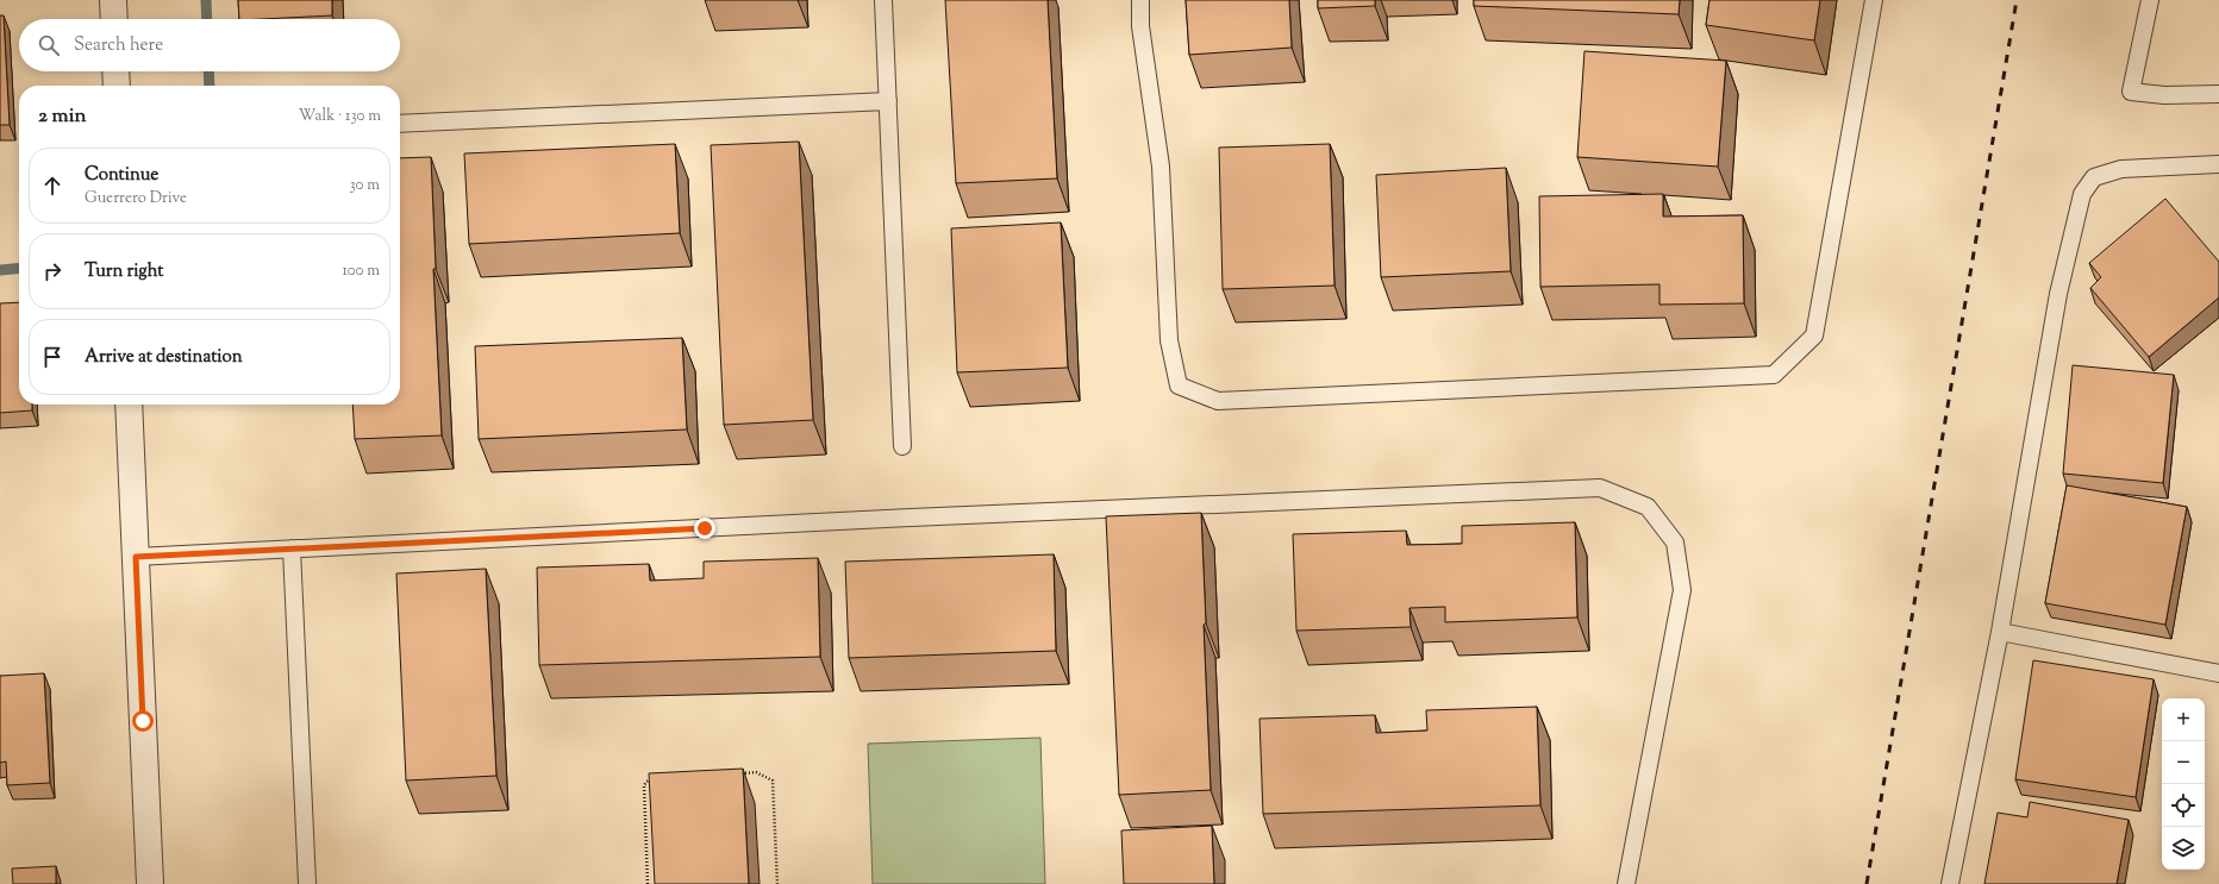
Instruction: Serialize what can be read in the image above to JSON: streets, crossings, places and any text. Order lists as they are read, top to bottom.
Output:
{
  "page": {
    "search": "Search here",
    "heading": ["2 min", "Walk · 130 m"],
    "list": [
      ["Continue", "Guerrero Drive", "30 m"],
      ["Turn right", "100 m"],
      "Arrive at destination"
    ],
    "map_buttons": ["+", "−"]
  }
}
